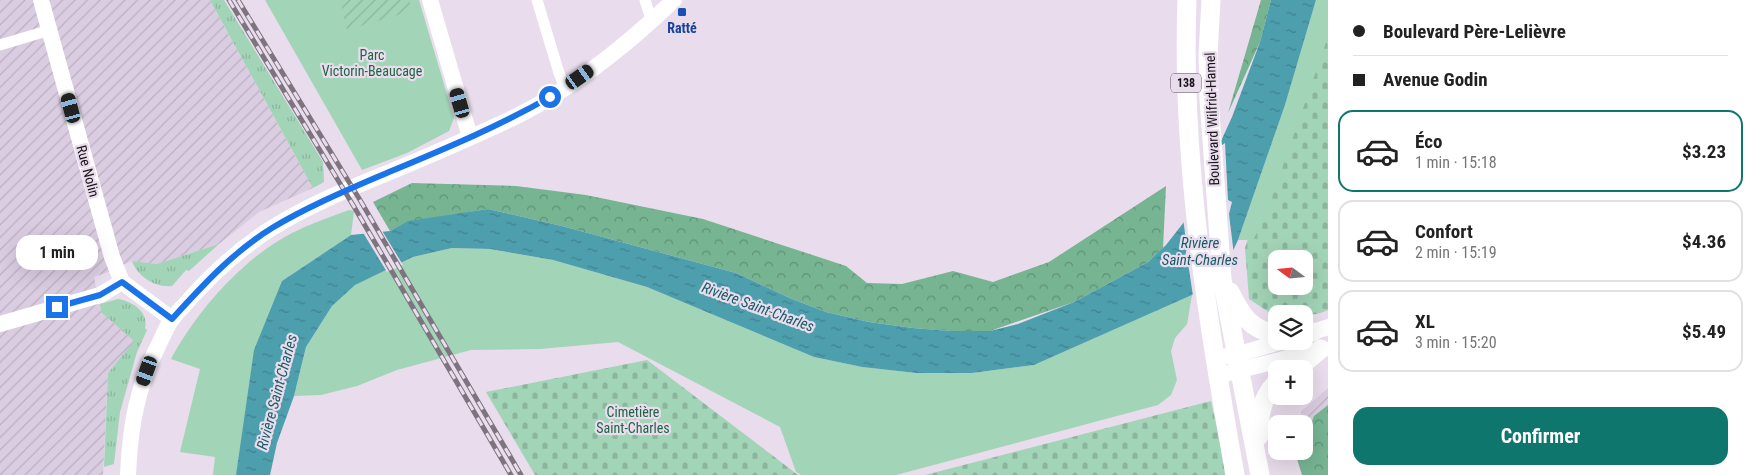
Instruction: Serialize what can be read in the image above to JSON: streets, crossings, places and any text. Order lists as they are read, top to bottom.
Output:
{
  "streets": {
    "main road": ["138", "Boulevard Wilfrid-Hamel", "Rue Nolin"]
  },
  "water": ["Rivière Saint-Charles"],
  "parks": ["Parc Victorin-Beaucage", "Cimetière Saint-Charles"],
  "places": {
    "transit": ["Ratté"]
  },
  "north": "left",
  "page": {
    "banner": ["Boulevard Père-Lelièvre", "Avenue Godin"],
    "list": [
      {
        "name": "Éco",
        "note": "1 min · 15:18",
        "value": "$3.23"
      },
      {
        "name": "Confort",
        "note": "2 min · 15:19",
        "value": "$4.36"
      },
      {
        "name": "XL",
        "note": "3 min · 15:20",
        "value": "$5.49"
      }
    ],
    "bubble": "1 min",
    "map_buttons": ["+", "−"],
    "buttons": "Confirmer"
  }
}
